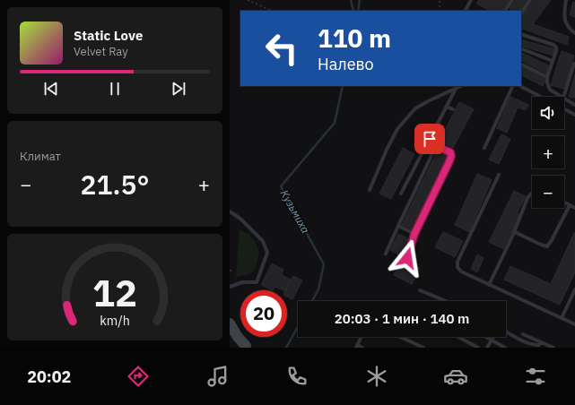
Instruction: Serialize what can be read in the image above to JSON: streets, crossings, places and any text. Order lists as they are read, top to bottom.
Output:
{
  "water": ["Кузьмиха"],
  "page": {
    "turn": ["110 m", "Налево"],
    "song": ["Static Love", "Velvet Ray"],
    "map_buttons": ["+", "−"],
    "tile": "Климат",
    "heat": ["−", "21.5°", "+"],
    "limit": "20",
    "trip": "20:03 · 1 мин · 140 m",
    "tabs": "20:02",
    "gauge": ["12", "km/h"]
  }
}
